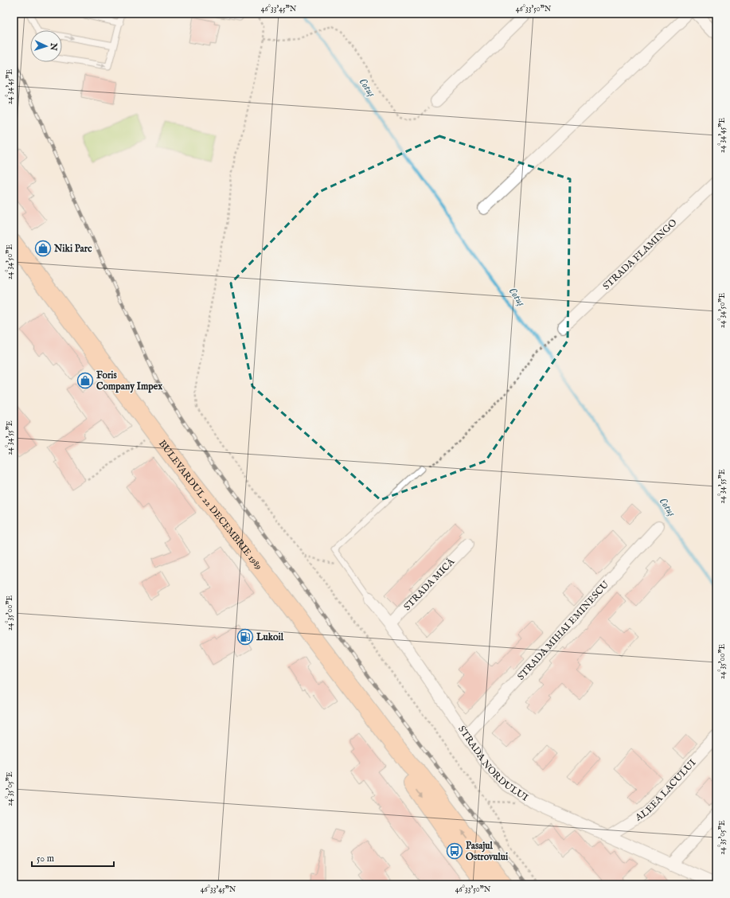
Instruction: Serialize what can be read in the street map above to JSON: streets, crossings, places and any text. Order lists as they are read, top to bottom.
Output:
{
  "streets": {
    "main road": ["BULEVARDUL 22 DECEMBRIE 1989"],
    "street": [
      "STRADA FLAMINGO",
      "STRADA MICĂ",
      "STRADA MIHAI EMINESCU",
      "STRADA NORDULUI",
      "ALEEA LACULUI"
    ]
  },
  "crossings": [
    ["STRADA MICĂ", "STRADA NORDULUI"],
    ["STRADA MIHAI EMINESCU", "STRADA NORDULUI"],
    ["STRADA NORDULUI", "ALEEA LACULUI"]
  ],
  "water": ["Cotuș"],
  "places": {
    "shop": ["Niki Parc", "Foris Company Impex"],
    "fuel station": ["Lukoil"],
    "bus stop": ["Pasajul Ostrovului"]
  },
  "scale_bar": "50 m",
  "north": "right",
  "coordinates": [
    "46°33'45\"N",
    "46°33'50\"N",
    "24°34'45\"E",
    "24°34'50\"E",
    "24°34'55\"E",
    "24°35'00\"E",
    "24°35'05\"E"
  ]
}
